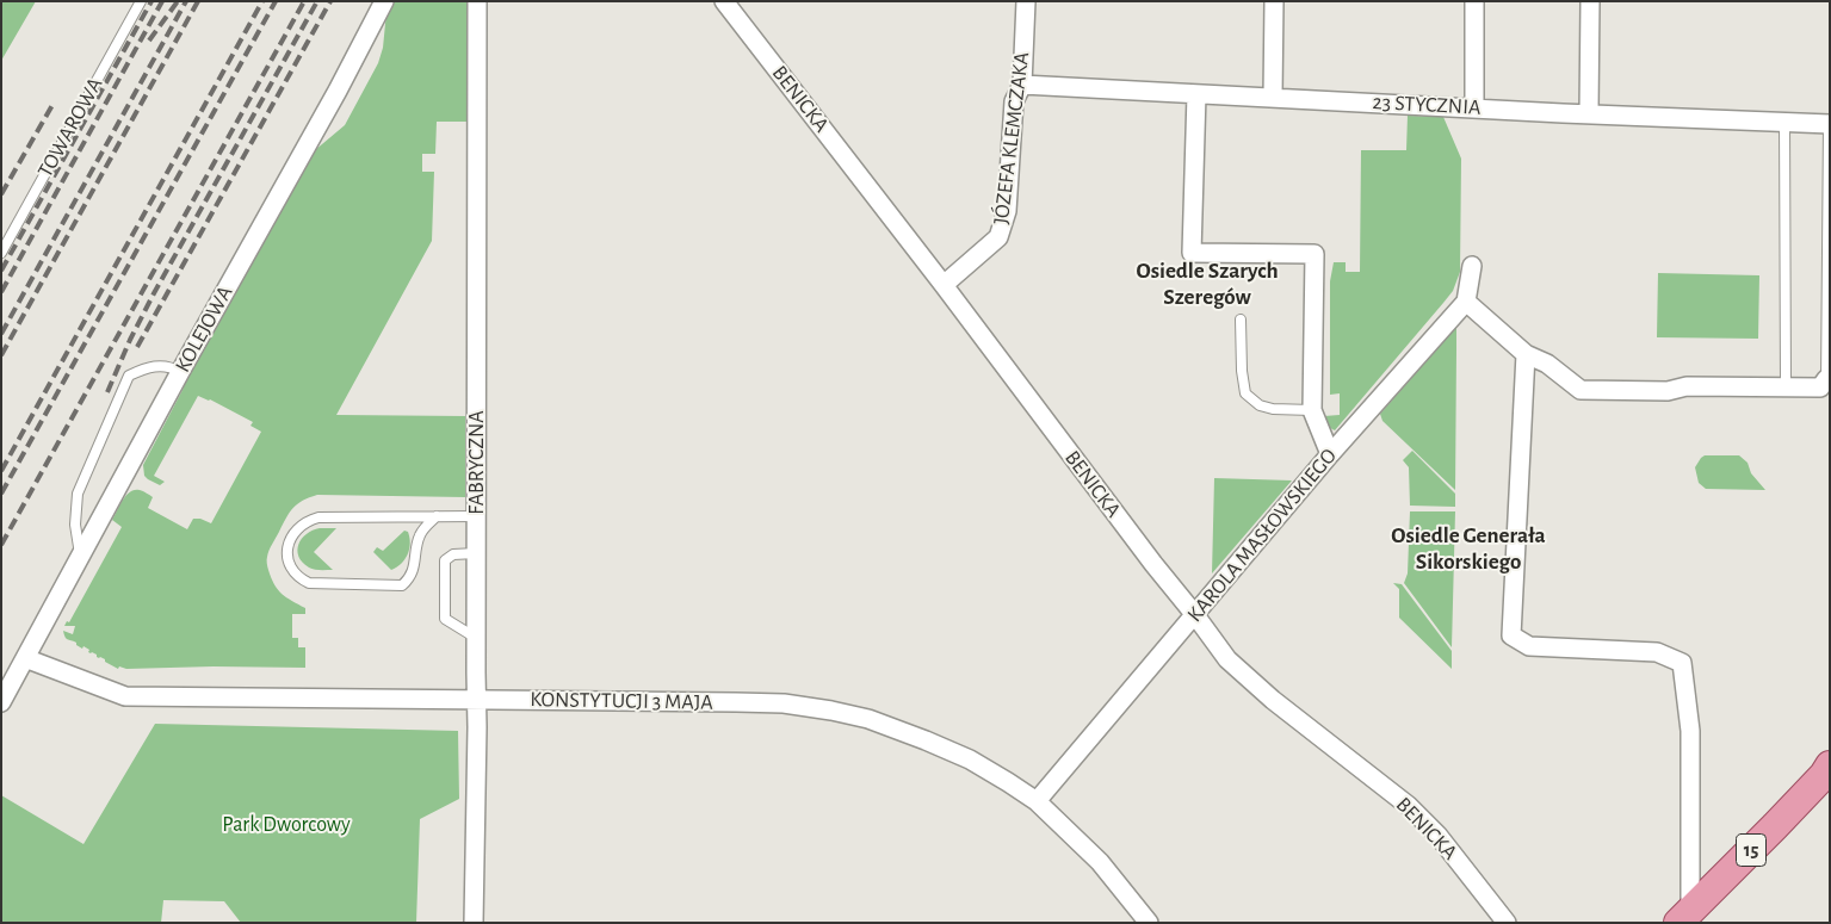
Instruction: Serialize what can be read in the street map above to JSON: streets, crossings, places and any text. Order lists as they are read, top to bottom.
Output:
{
  "streets": {
    "main road": ["15"],
    "street": [
      "BENICKA",
      "23 STYCZNIA",
      "JÓZEFA KLEMCZAKA",
      "KOLEJOWA",
      "FABRYCZNA",
      "KAROLA MASŁOWSKIEGO",
      "KONSTYTUCJI 3 MAJA"
    ],
    "lane": ["TOWAROWA"]
  },
  "crossings": [
    ["BENICKA", "JÓZEFA KLEMCZAKA"],
    ["BENICKA", "KAROLA MASŁOWSKIEGO"],
    ["23 STYCZNIA", "JÓZEFA KLEMCZAKA"],
    ["KOLEJOWA", "KONSTYTUCJI 3 MAJA"],
    ["FABRYCZNA", "KONSTYTUCJI 3 MAJA"],
    ["KAROLA MASŁOWSKIEGO", "KONSTYTUCJI 3 MAJA"]
  ],
  "districts": ["Osiedle Szarych Szeregów", "Osiedle Generała Sikorskiego"],
  "parks": ["Park Dworcowy"]
}
